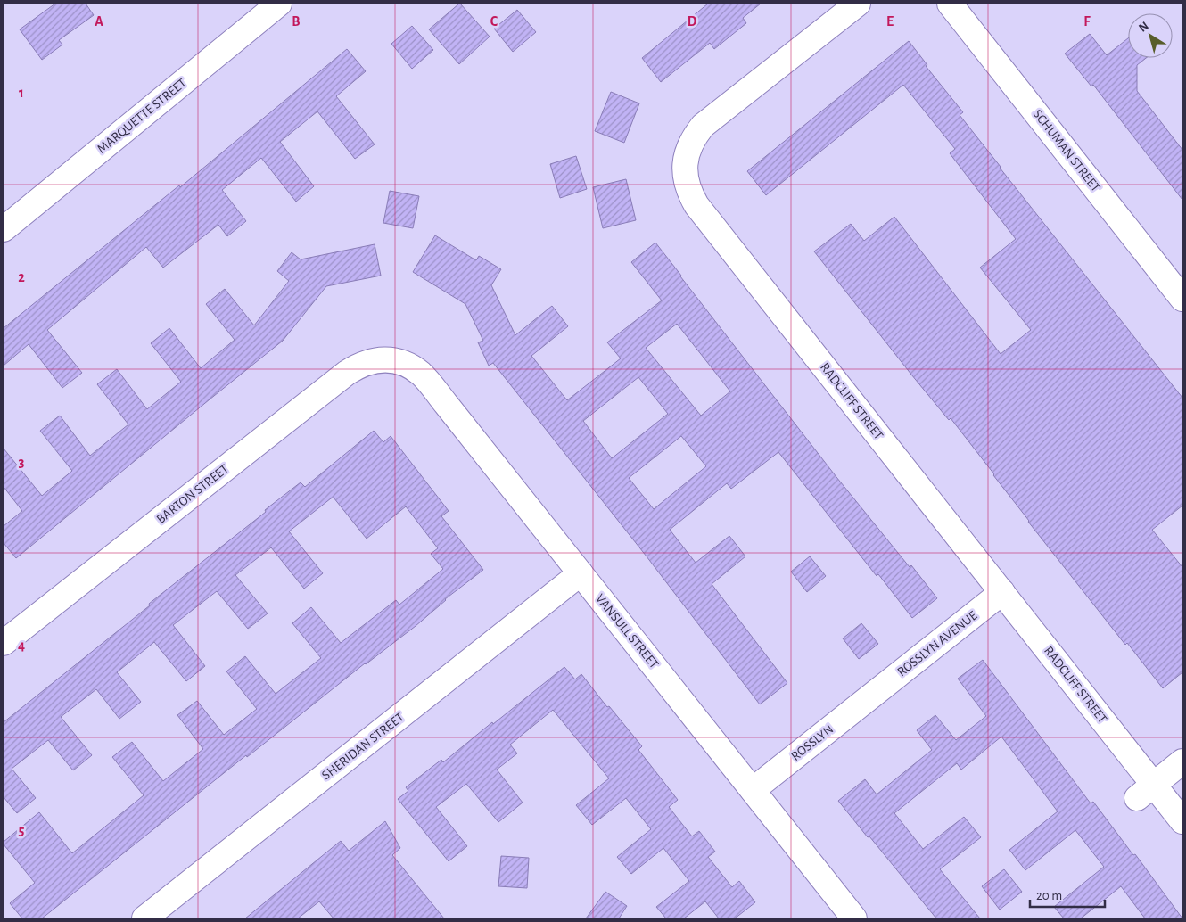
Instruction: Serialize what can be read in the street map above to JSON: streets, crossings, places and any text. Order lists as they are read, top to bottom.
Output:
{
  "streets": {
    "street": [
      "MARQUETTE STREET",
      "SCHUMAN STREET",
      "RADCLIFF STREET",
      "BARTON STREET",
      "VANSULL STREET",
      "ROSSLYN AVENUE",
      "ROSSLYN",
      "SHERIDAN STREET"
    ]
  },
  "crossings": [
    ["RADCLIFF STREET", "ROSSLYN AVENUE"],
    ["BARTON STREET", "VANSULL STREET"],
    ["VANSULL STREET", "ROSSLYN"],
    ["VANSULL STREET", "SHERIDAN STREET"],
    ["ROSSLYN AVENUE", "ROSSLYN"]
  ],
  "scale_bar": "20 m",
  "north": "top left",
  "grid": {
    "columns": [
      "A",
      "B",
      "C",
      "D",
      "E",
      "F"
    ],
    "rows": [
      "1",
      "2",
      "3",
      "4",
      "5"
    ]
  }
}
